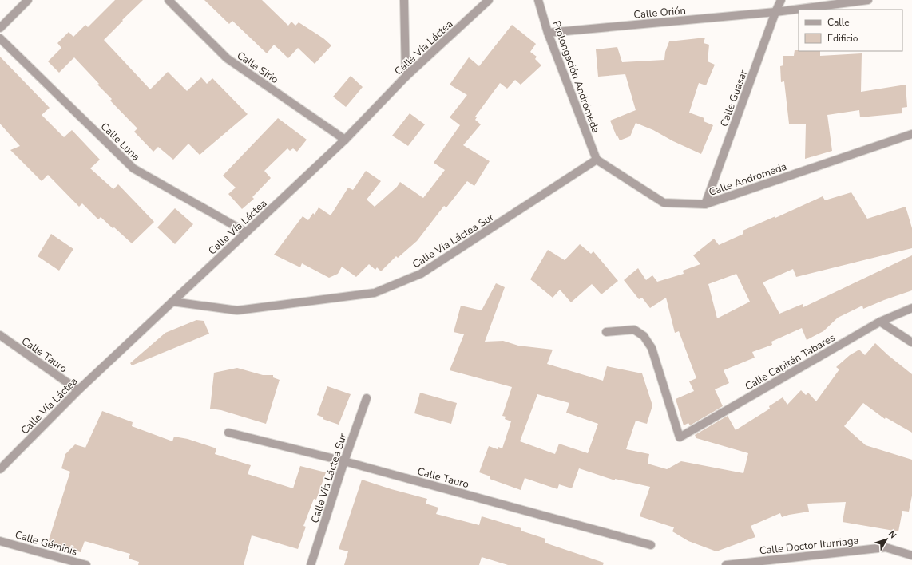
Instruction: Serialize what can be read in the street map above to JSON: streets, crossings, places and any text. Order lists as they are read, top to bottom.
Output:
{
  "streets": {
    "street": [
      "Calle Orión",
      "Calle Vía Láctea",
      "Calle Sirio",
      "Prolongación Andrómeda",
      "Calle Guasar",
      "Calle Luna",
      "Calle Andromeda",
      "Calle Vía Láctea Sur",
      "Calle Tauro",
      "Calle Capitán Tabares",
      "Calle Géminis",
      "Calle Doctor Iturriaga"
    ]
  },
  "crossings": [
    ["Calle Orión", "Prolongación Andrómeda"],
    ["Calle Orión", "Calle Guasar"],
    ["Calle Vía Láctea", "Calle Sirio"],
    ["Calle Vía Láctea", "Calle Luna"],
    ["Calle Vía Láctea", "Calle Vía Láctea Sur"],
    ["Calle Vía Láctea", "Calle Tauro"],
    ["Prolongación Andrómeda", "Calle Andromeda"],
    ["Prolongación Andrómeda", "Calle Vía Láctea Sur"],
    ["Calle Guasar", "Calle Andromeda"],
    ["Calle Andromeda", "Calle Vía Láctea Sur"],
    ["Calle Vía Láctea Sur", "Calle Tauro"]
  ],
  "legend": ["Calle", "Edificio"],
  "north": "top right"
}
